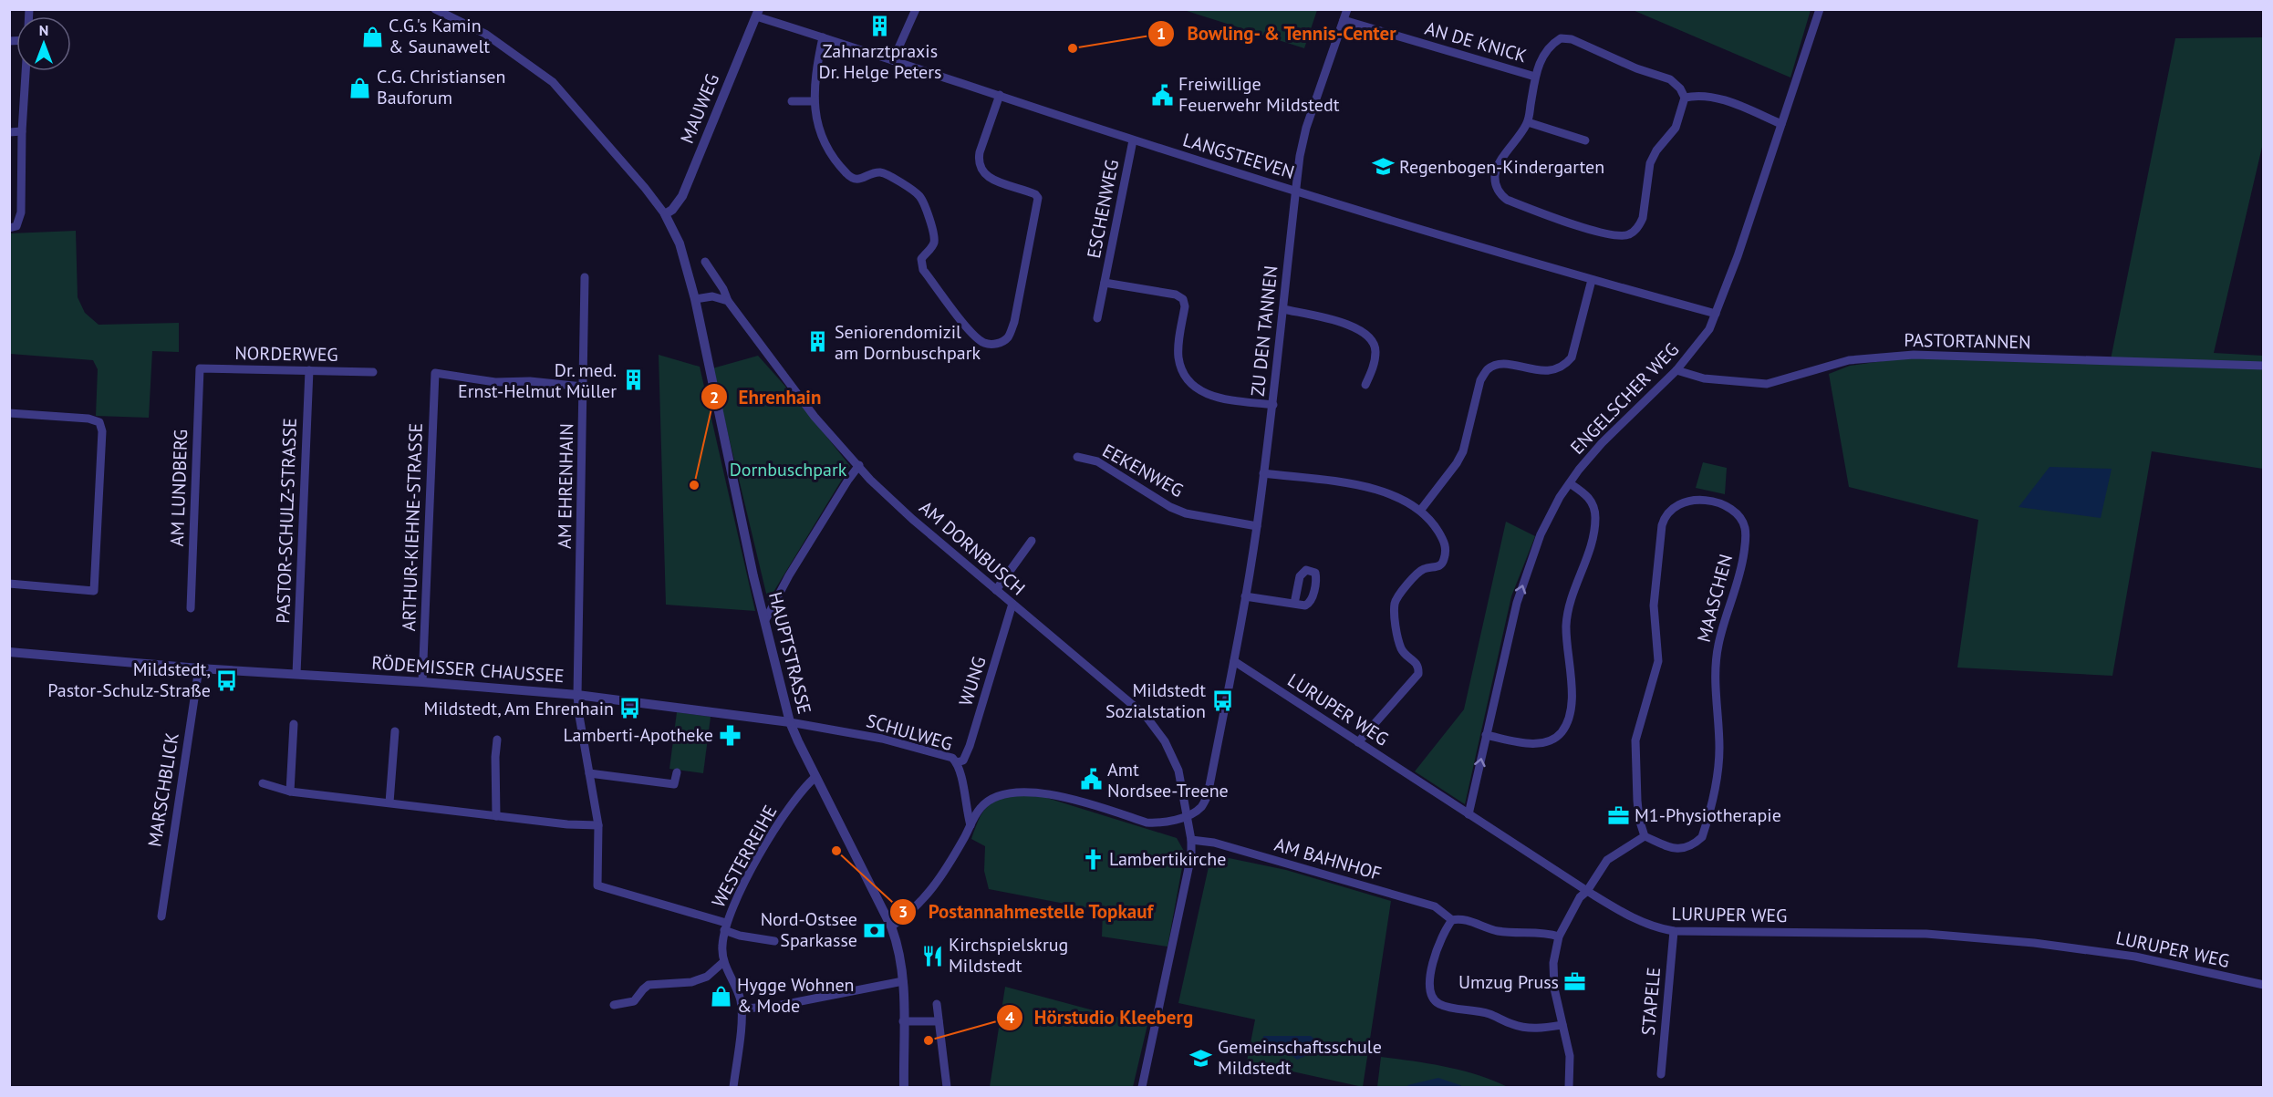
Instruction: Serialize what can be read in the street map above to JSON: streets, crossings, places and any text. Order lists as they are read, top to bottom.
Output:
{
  "streets": {
    "street": [
      "AN DE KNICK",
      "MAUWEG",
      "LANGSTEEVEN",
      "ESCHENWEG",
      "ZU DEN TANNEN",
      "PASTORTANNEN",
      "NORDERWEG",
      "ENGELSCHER WEG",
      "EEKENWEG",
      "AM EHRENHAIN",
      "AM LUNDBERG",
      "PASTOR-SCHULZ-STRASSE",
      "ARTHUR-KIEHNE-STRASSE",
      "AM DORNBUSCH",
      "MAASCHEN",
      "HAUPTSTRASSE",
      "RÖDEMISSER CHAUSSEE",
      "WUNG",
      "LURUPER WEG",
      "SCHULWEG",
      "MARSCHBLICK",
      "WESTERREIHE",
      "AM BAHNHOF",
      "STAPELE"
    ]
  },
  "crossings": [
    ["AN DE KNICK", "ZU DEN TANNEN"],
    ["MAUWEG", "LANGSTEEVEN"],
    ["MAUWEG", "HAUPTSTRASSE"],
    ["LANGSTEEVEN", "ESCHENWEG"],
    ["LANGSTEEVEN", "ZU DEN TANNEN"],
    ["LANGSTEEVEN", "ENGELSCHER WEG"],
    ["ESCHENWEG", "ZU DEN TANNEN"],
    ["ZU DEN TANNEN", "EEKENWEG"],
    ["ZU DEN TANNEN", "LURUPER WEG"],
    ["PASTORTANNEN", "ENGELSCHER WEG"],
    ["NORDERWEG", "AM LUNDBERG"],
    ["NORDERWEG", "PASTOR-SCHULZ-STRASSE"],
    ["ENGELSCHER WEG", "LURUPER WEG"],
    ["AM EHRENHAIN", "ARTHUR-KIEHNE-STRASSE"],
    ["AM EHRENHAIN", "RÖDEMISSER CHAUSSEE"],
    ["AM EHRENHAIN", "WESTERREIHE"],
    ["PASTOR-SCHULZ-STRASSE", "RÖDEMISSER CHAUSSEE"],
    ["ARTHUR-KIEHNE-STRASSE", "RÖDEMISSER CHAUSSEE"],
    ["AM DORNBUSCH", "WUNG"],
    ["AM DORNBUSCH", "AM BAHNHOF"],
    ["HAUPTSTRASSE", "RÖDEMISSER CHAUSSEE"],
    ["HAUPTSTRASSE", "SCHULWEG"],
    ["HAUPTSTRASSE", "WESTERREIHE"],
    ["RÖDEMISSER CHAUSSEE", "SCHULWEG"],
    ["RÖDEMISSER CHAUSSEE", "MARSCHBLICK"],
    ["WUNG", "SCHULWEG"],
    ["LURUPER WEG", "STAPELE"]
  ],
  "one_way": ["ENGELSCHER WEG"],
  "parks": ["Dornbuschpark"],
  "places": {
    "building": ["Zahnarztpraxis Dr. Helge Peters", "Seniorendomizil am Dornbuschpark", "Dr. med. Ernst-Helmut Müller"],
    "shop": ["C.G.'s Kamin & Saunawelt", "C.G. Christiansen Bauforum", "Hygge Wohnen & Mode"],
    "other": [
      "Bowling- & Tennis-Center",
      "Ehrenhain",
      "Postannahmestelle Topkauf",
      "Hörstudio Kleeberg"
    ],
    "public building": ["Freiwillige Feuerwehr Mildstedt", "Amt Nordsee-Treene"],
    "school or university": ["Regenbogen-Kindergarten", "Gemeinschaftsschule Mildstedt"],
    "bus stop": ["Mildstedt, Pastor-Schulz-Straße", "Mildstedt Sozialstation", "Mildstedt, Am Ehrenhain"],
    "pharmacy": ["Lamberti-Apotheke"],
    "office": ["M1-Physiotherapie", "Umzug Pruss"],
    "church": ["Lambertikirche"],
    "bank": ["Nord-Ostsee Sparkasse"],
    "restaurant": ["Kirchspielskrug Mildstedt"]
  },
  "north": "top"
}
